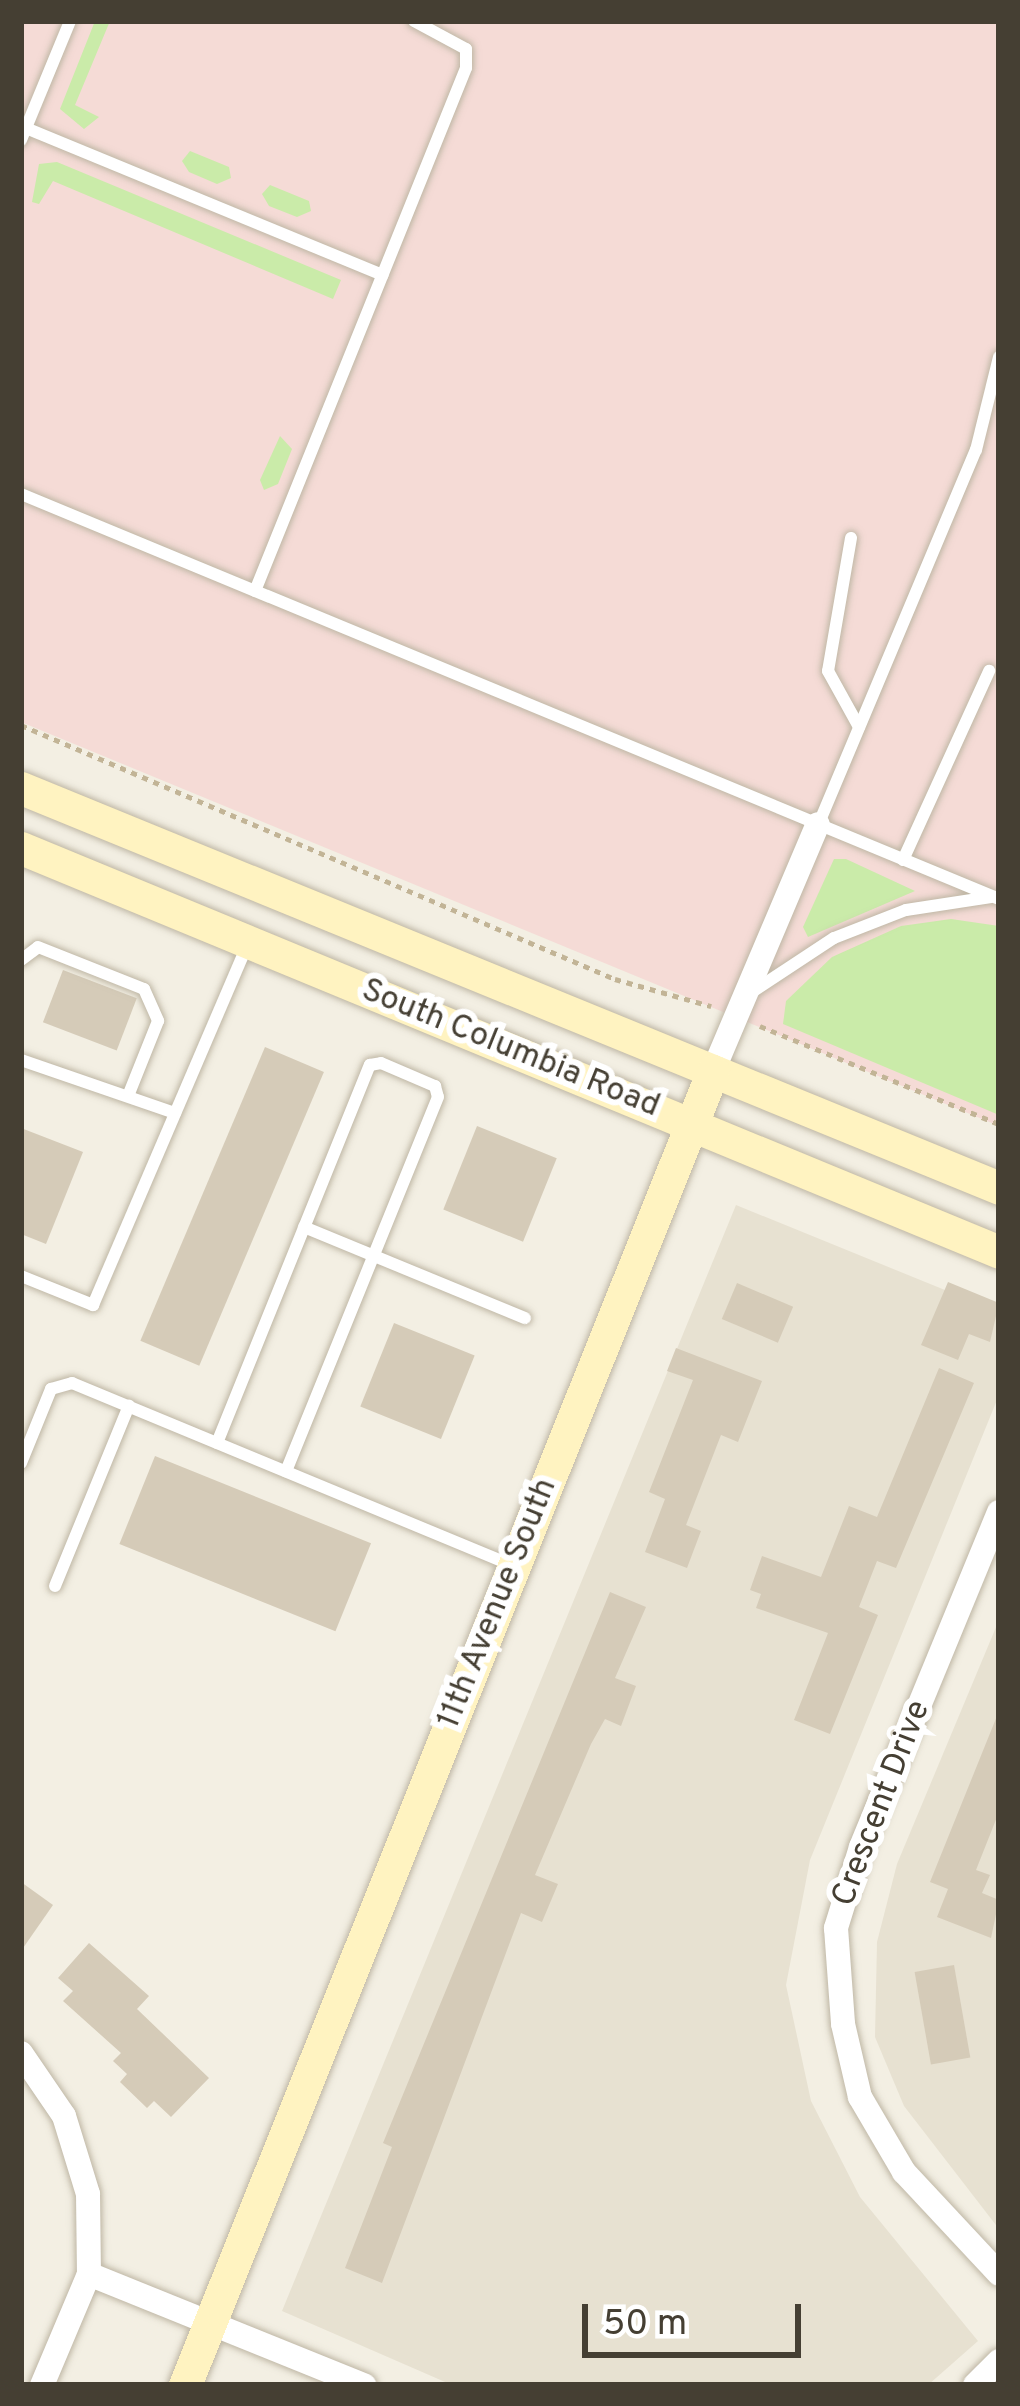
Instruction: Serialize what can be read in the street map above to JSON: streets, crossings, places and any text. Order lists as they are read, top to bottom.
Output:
{
  "streets": {
    "main road": ["South Columbia Road", "11th Avenue South"],
    "street": ["Crescent Drive"]
  },
  "crossings": [
    ["South Columbia Road", "11th Avenue South"]
  ],
  "scale_bar": "50 m"
}
